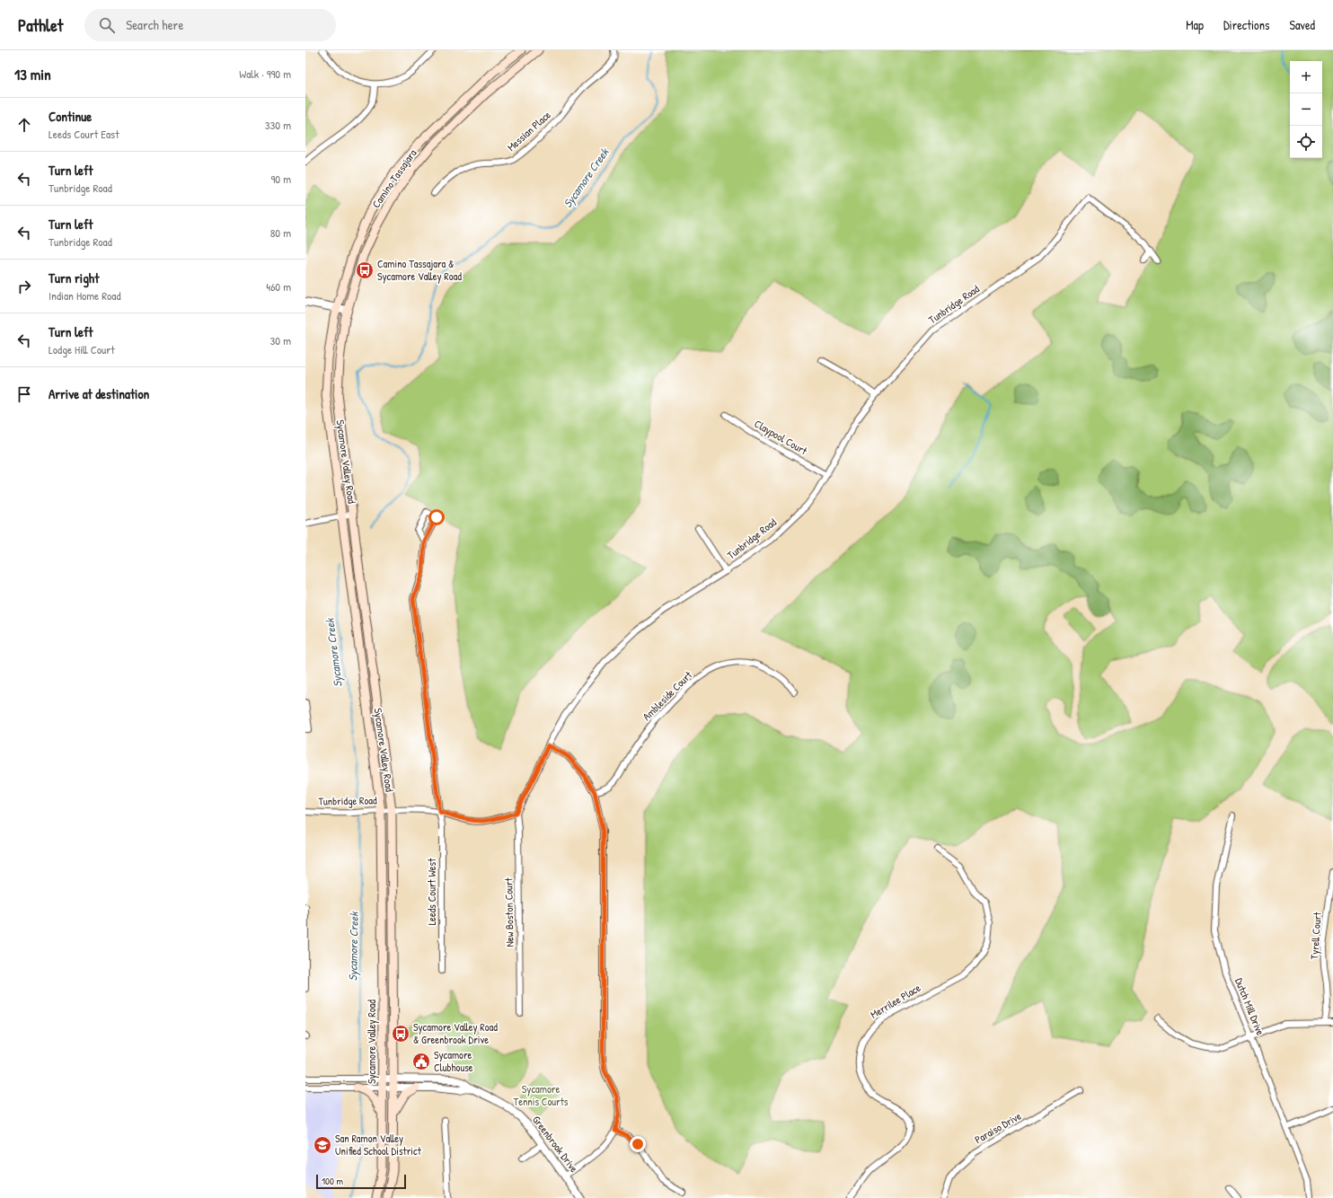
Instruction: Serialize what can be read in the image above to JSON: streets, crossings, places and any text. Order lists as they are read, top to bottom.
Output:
{
  "streets": {
    "main road": ["Camino Tassajara", "Sycamore Valley Road"],
    "street": [
      "Messian Place",
      "Tunbridge Road",
      "Claypool Court",
      "Ambleside Court",
      "Leeds Court West",
      "New Boston Court",
      "Tyrell Court",
      "Merrilee Place",
      "Dutch Mill Drive",
      "Paraiso Drive",
      "Greenbrook Drive"
    ]
  },
  "crossings": [
    ["Camino Tassajara", "Sycamore Valley Road"],
    ["Tunbridge Road", "Claypool Court"],
    ["Tunbridge Road", "Sycamore Valley Road"],
    ["Tunbridge Road", "Leeds Court West"],
    ["Tunbridge Road", "New Boston Court"],
    ["Sycamore Valley Road", "Greenbrook Drive"]
  ],
  "water": ["Sycamore Creek"],
  "parks": ["Sycamore Tennis Courts"],
  "places": {
    "bus stop": ["Camino Tassajara & Sycamore Valley Road", "Sycamore Valley Road & Greenbrook Drive"],
    "public building": ["Sycamore Clubhouse"],
    "school or university": ["San Ramon Valley Unified School District"]
  },
  "scale_bar": "100 m",
  "page": {
    "header": "Pathlet",
    "search": "Search here",
    "nav": ["Map", "Directions", "Saved"],
    "heading": ["13 min", "Walk · 990 m"],
    "map_buttons": ["+", "−"],
    "list": [
      ["Continue", "Leeds Court East", "330 m"],
      ["Turn left", "Tunbridge Road", "90 m"],
      ["Turn left", "Tunbridge Road", "80 m"],
      ["Turn right", "Indian Home Road", "460 m"],
      ["Turn left", "Lodge Hill Court", "30 m"],
      "Arrive at destination"
    ],
    "scale": "100 m"
  }
}
